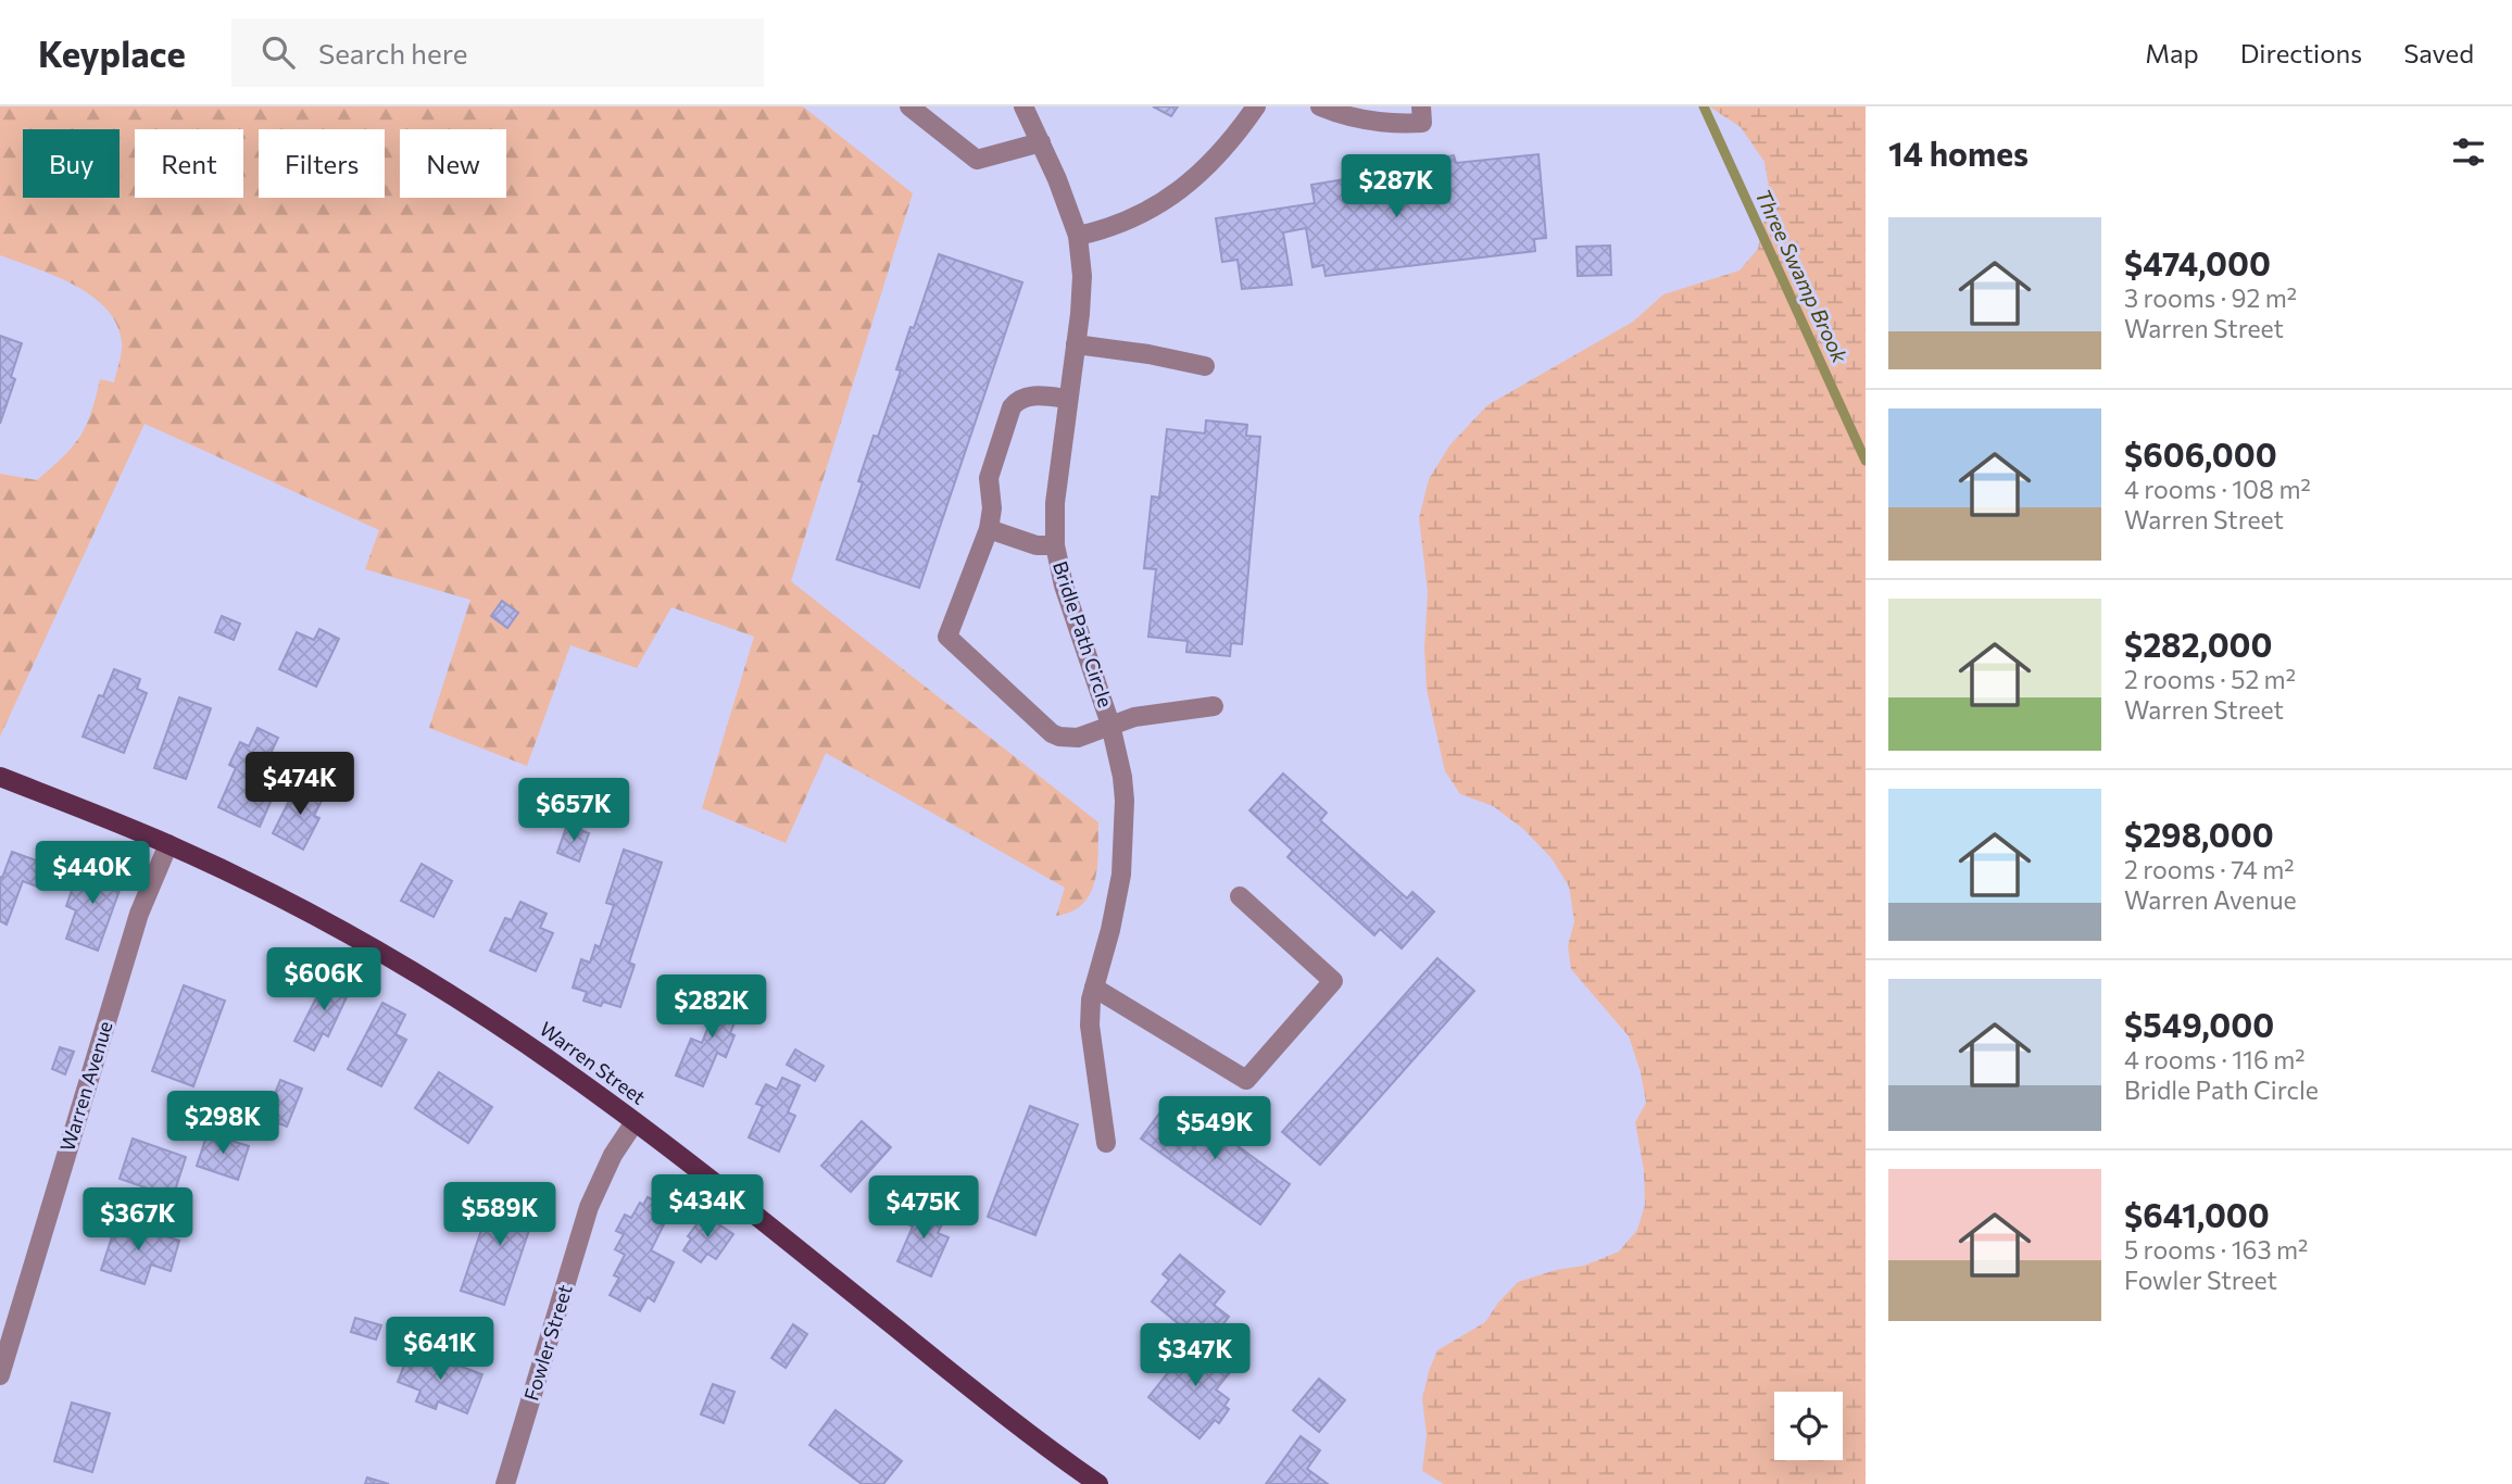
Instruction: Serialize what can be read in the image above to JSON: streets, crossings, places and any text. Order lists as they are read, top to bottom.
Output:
{
  "streets": {
    "main road": ["Warren Street"],
    "street": ["Bridle Path Circle", "Warren Avenue", "Fowler Street"]
  },
  "crossings": [
    ["Warren Street", "Warren Avenue"],
    ["Warren Street", "Fowler Street"]
  ],
  "water": ["Three Swamp Brook"],
  "page": {
    "header": "Keyplace",
    "search": "Search here",
    "nav": ["Map", "Directions", "Saved"],
    "heading": "14 homes",
    "chip": [
      "Buy",
      "Rent",
      "Filters",
      "New"
    ],
    "price": [
      "$287K",
      "$474K",
      "$657K",
      "$440K",
      "$606K",
      "$282K",
      "$298K",
      "$549K",
      "$434K",
      "$475K",
      "$589K",
      "$367K",
      "$641K",
      "$347K"
    ],
    "list": [
      {
        "name": "$474,000",
        "note": "3 rooms · 92 m² · Warren Street"
      },
      {
        "name": "$606,000",
        "note": "4 rooms · 108 m² · Warren Street"
      },
      {
        "name": "$282,000",
        "note": "2 rooms · 52 m² · Warren Street"
      },
      {
        "name": "$298,000",
        "note": "2 rooms · 74 m² · Warren Avenue"
      },
      {
        "name": "$549,000",
        "note": "4 rooms · 116 m² · Bridle Path Circle"
      },
      {
        "name": "$641,000",
        "note": "5 rooms · 163 m² · Fowler Street"
      }
    ]
  }
}
